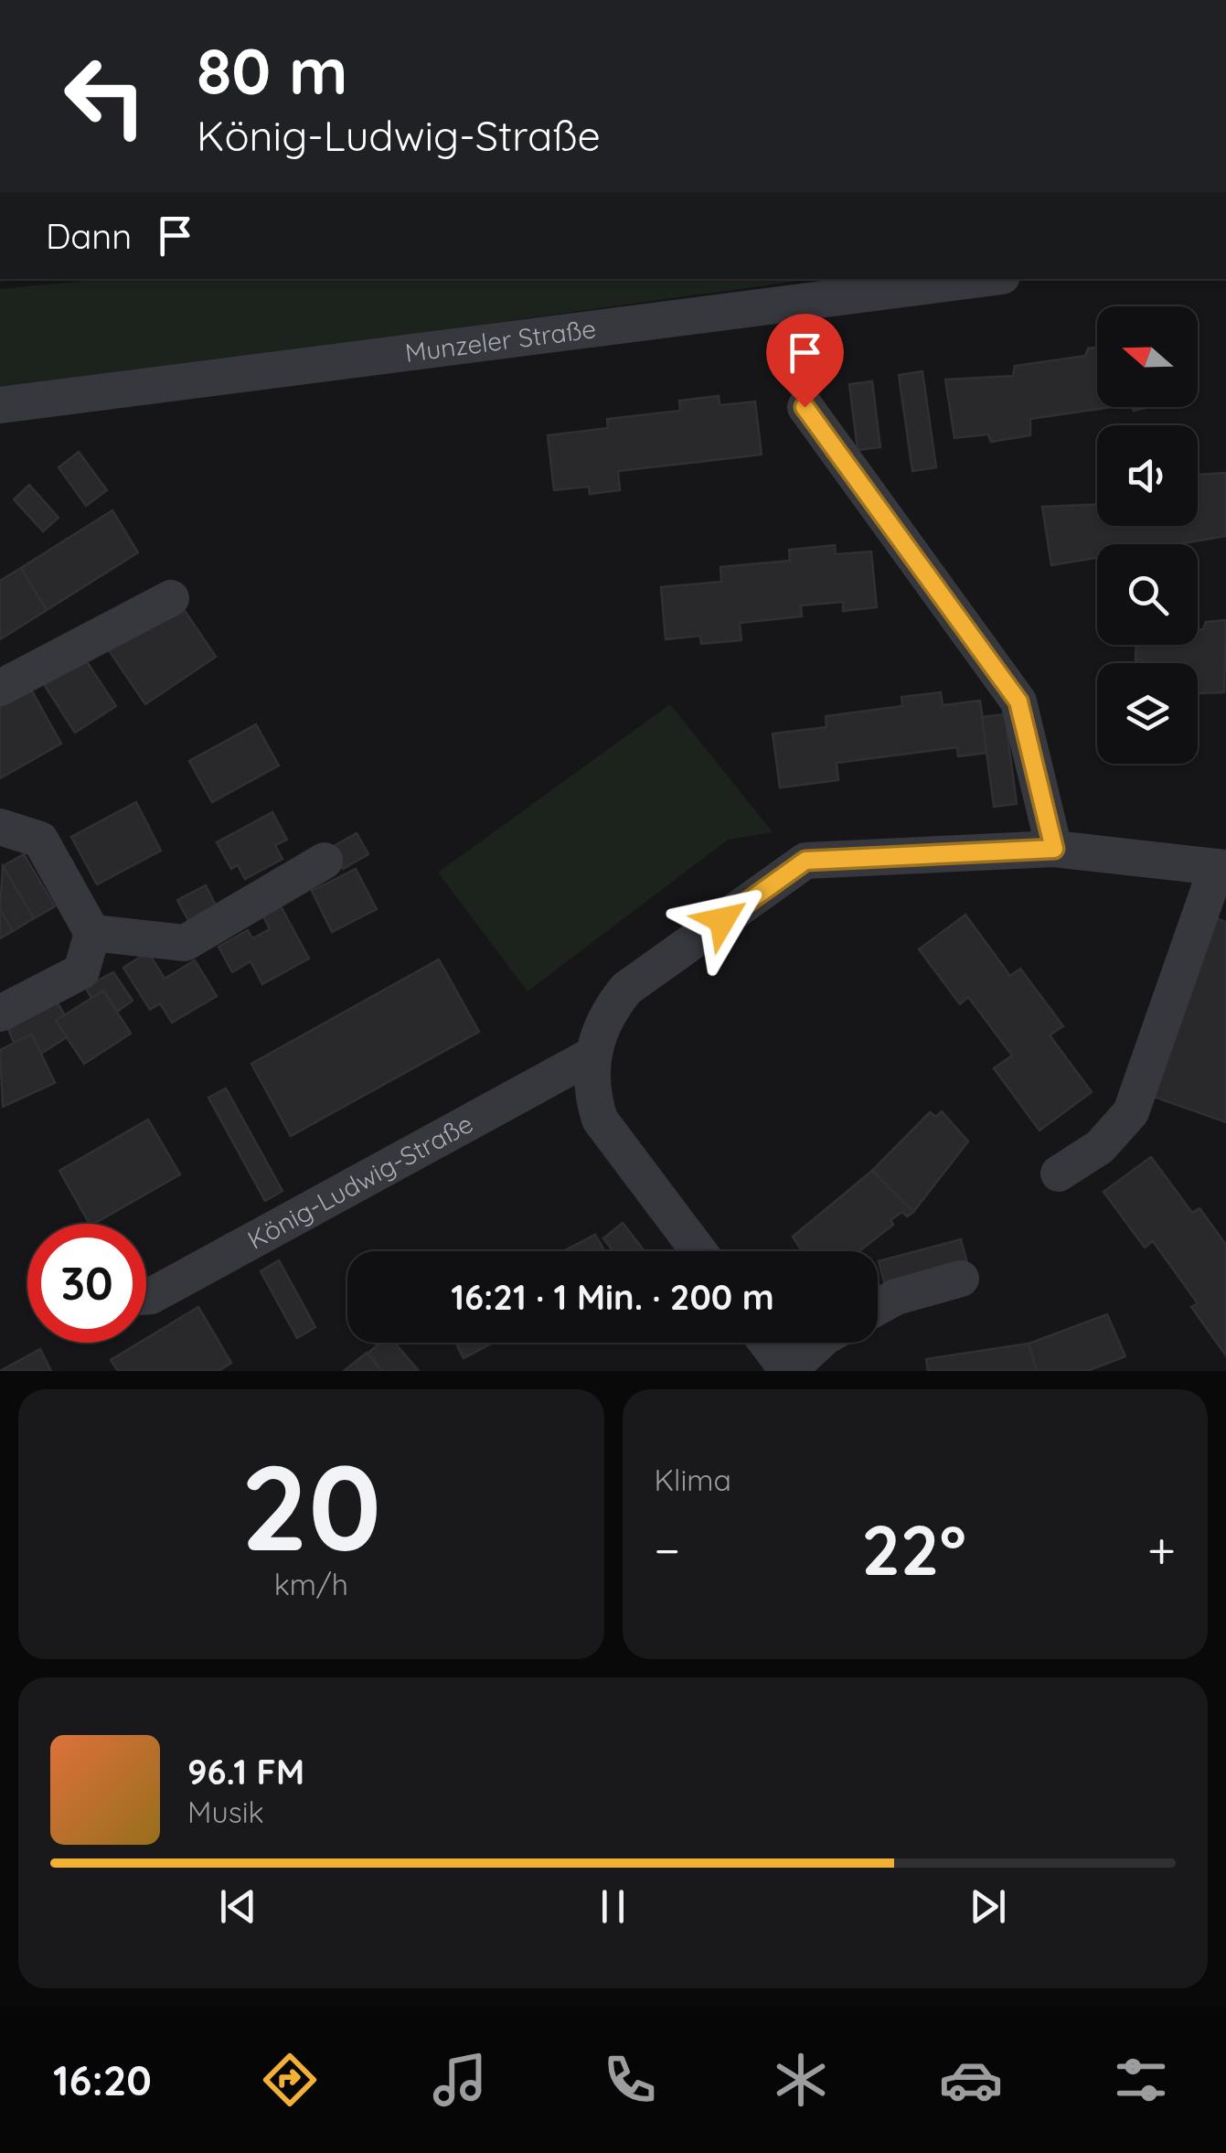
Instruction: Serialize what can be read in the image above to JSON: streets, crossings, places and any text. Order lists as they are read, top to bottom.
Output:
{
  "streets": {
    "street": ["Munzeler Straße", "König-Ludwig-Straße"]
  },
  "north": "left",
  "page": {
    "turn": ["80 m", "König-Ludwig-Straße"],
    "then": "Dann",
    "limit": "30",
    "trip": "16:21 · 1 Min. · 200 m",
    "tile": [
      ["20", "km/h"],
      "Klima"
    ],
    "heat": ["−", "22°", "+"],
    "song": ["96.1 FM", "Musik"],
    "tabs": "16:20"
  }
}
